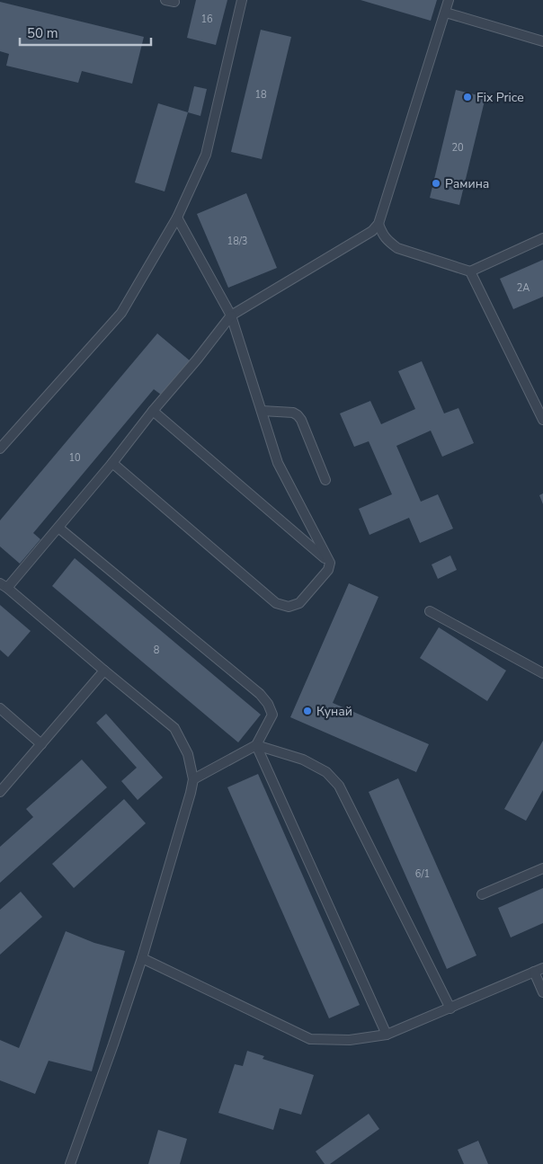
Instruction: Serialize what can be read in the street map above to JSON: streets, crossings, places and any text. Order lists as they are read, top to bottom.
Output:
{
  "places": ["Fix Price", "Рамина", "Кунай"],
  "house_numbers": [
    "16",
    "18",
    "20",
    "18/3",
    "2А",
    "10",
    "8",
    "6/1"
  ],
  "scale_bar": "50 m"
}
